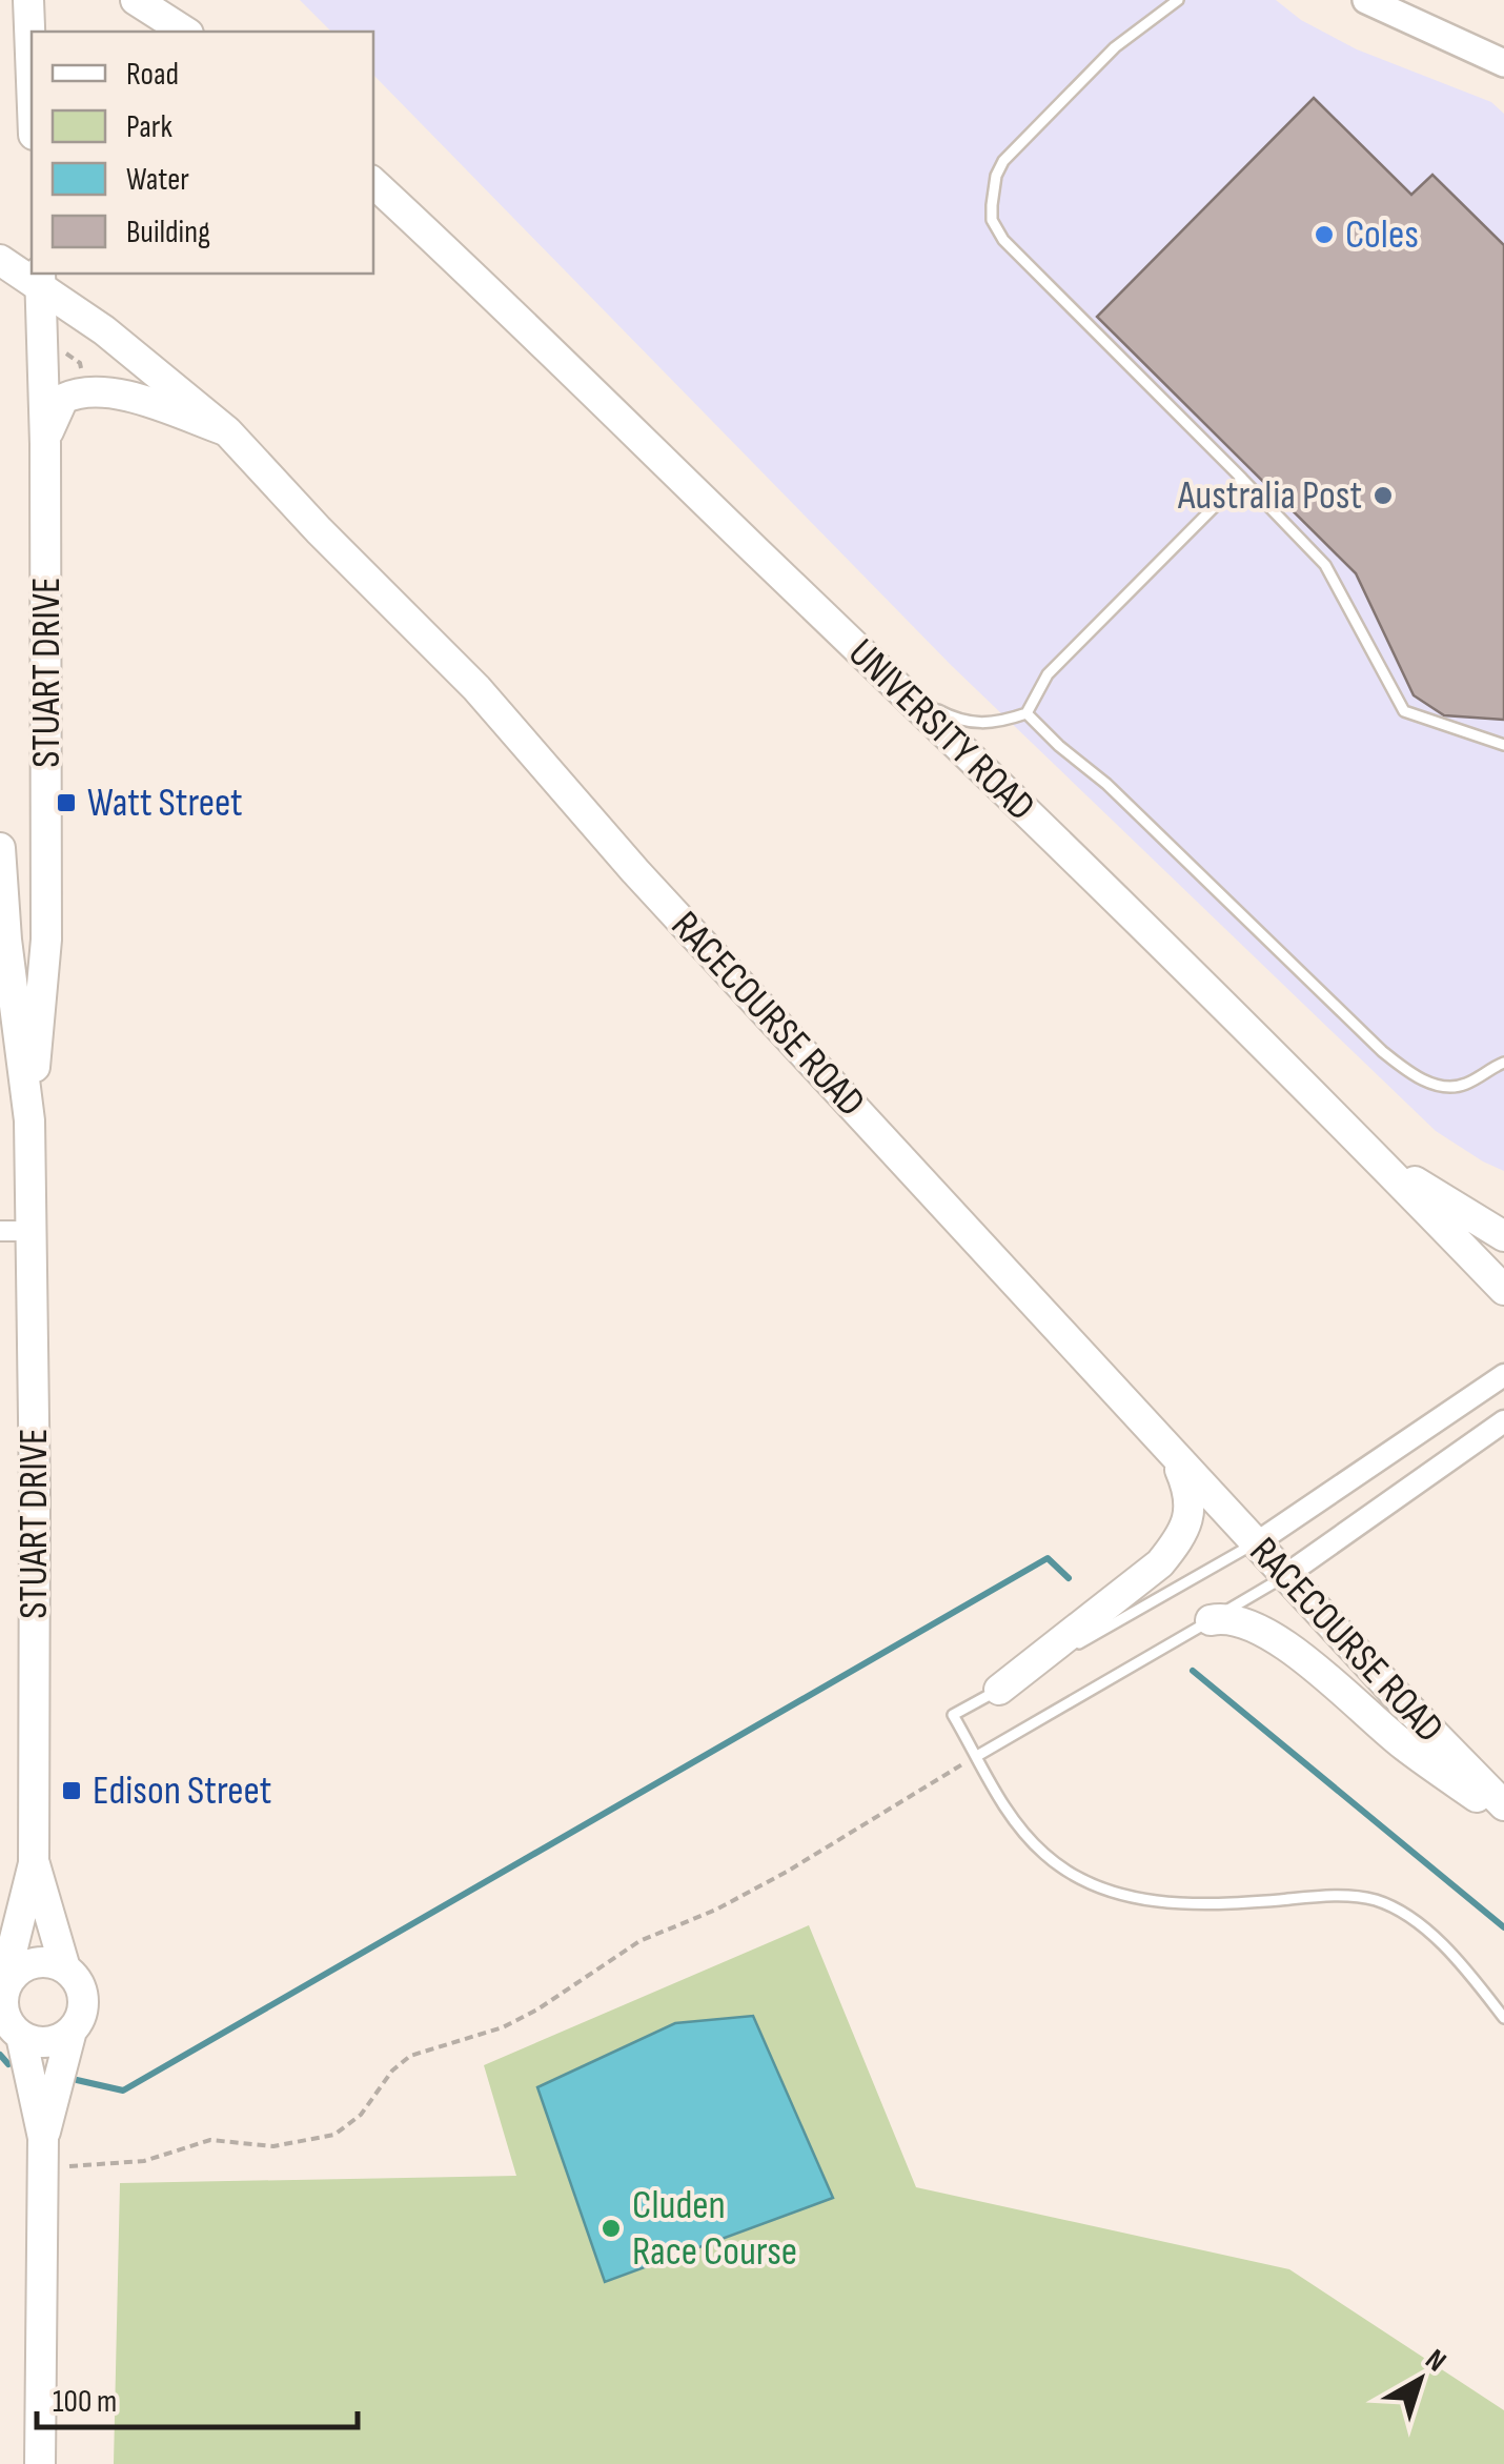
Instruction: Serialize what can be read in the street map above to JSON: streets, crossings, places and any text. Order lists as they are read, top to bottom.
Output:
{
  "streets": {
    "main road": ["STUART DRIVE", "UNIVERSITY ROAD", "RACECOURSE ROAD"]
  },
  "crossings": [
    ["STUART DRIVE", "RACECOURSE ROAD"]
  ],
  "places": {
    "other": ["Coles", "Australia Post", "Cluden Race Course"],
    "transit": ["Watt Street", "Edison Street"]
  },
  "legend": [
    "Road",
    "Park",
    "Water",
    "Building"
  ],
  "scale_bar": "100 m",
  "north": "top right"
}
